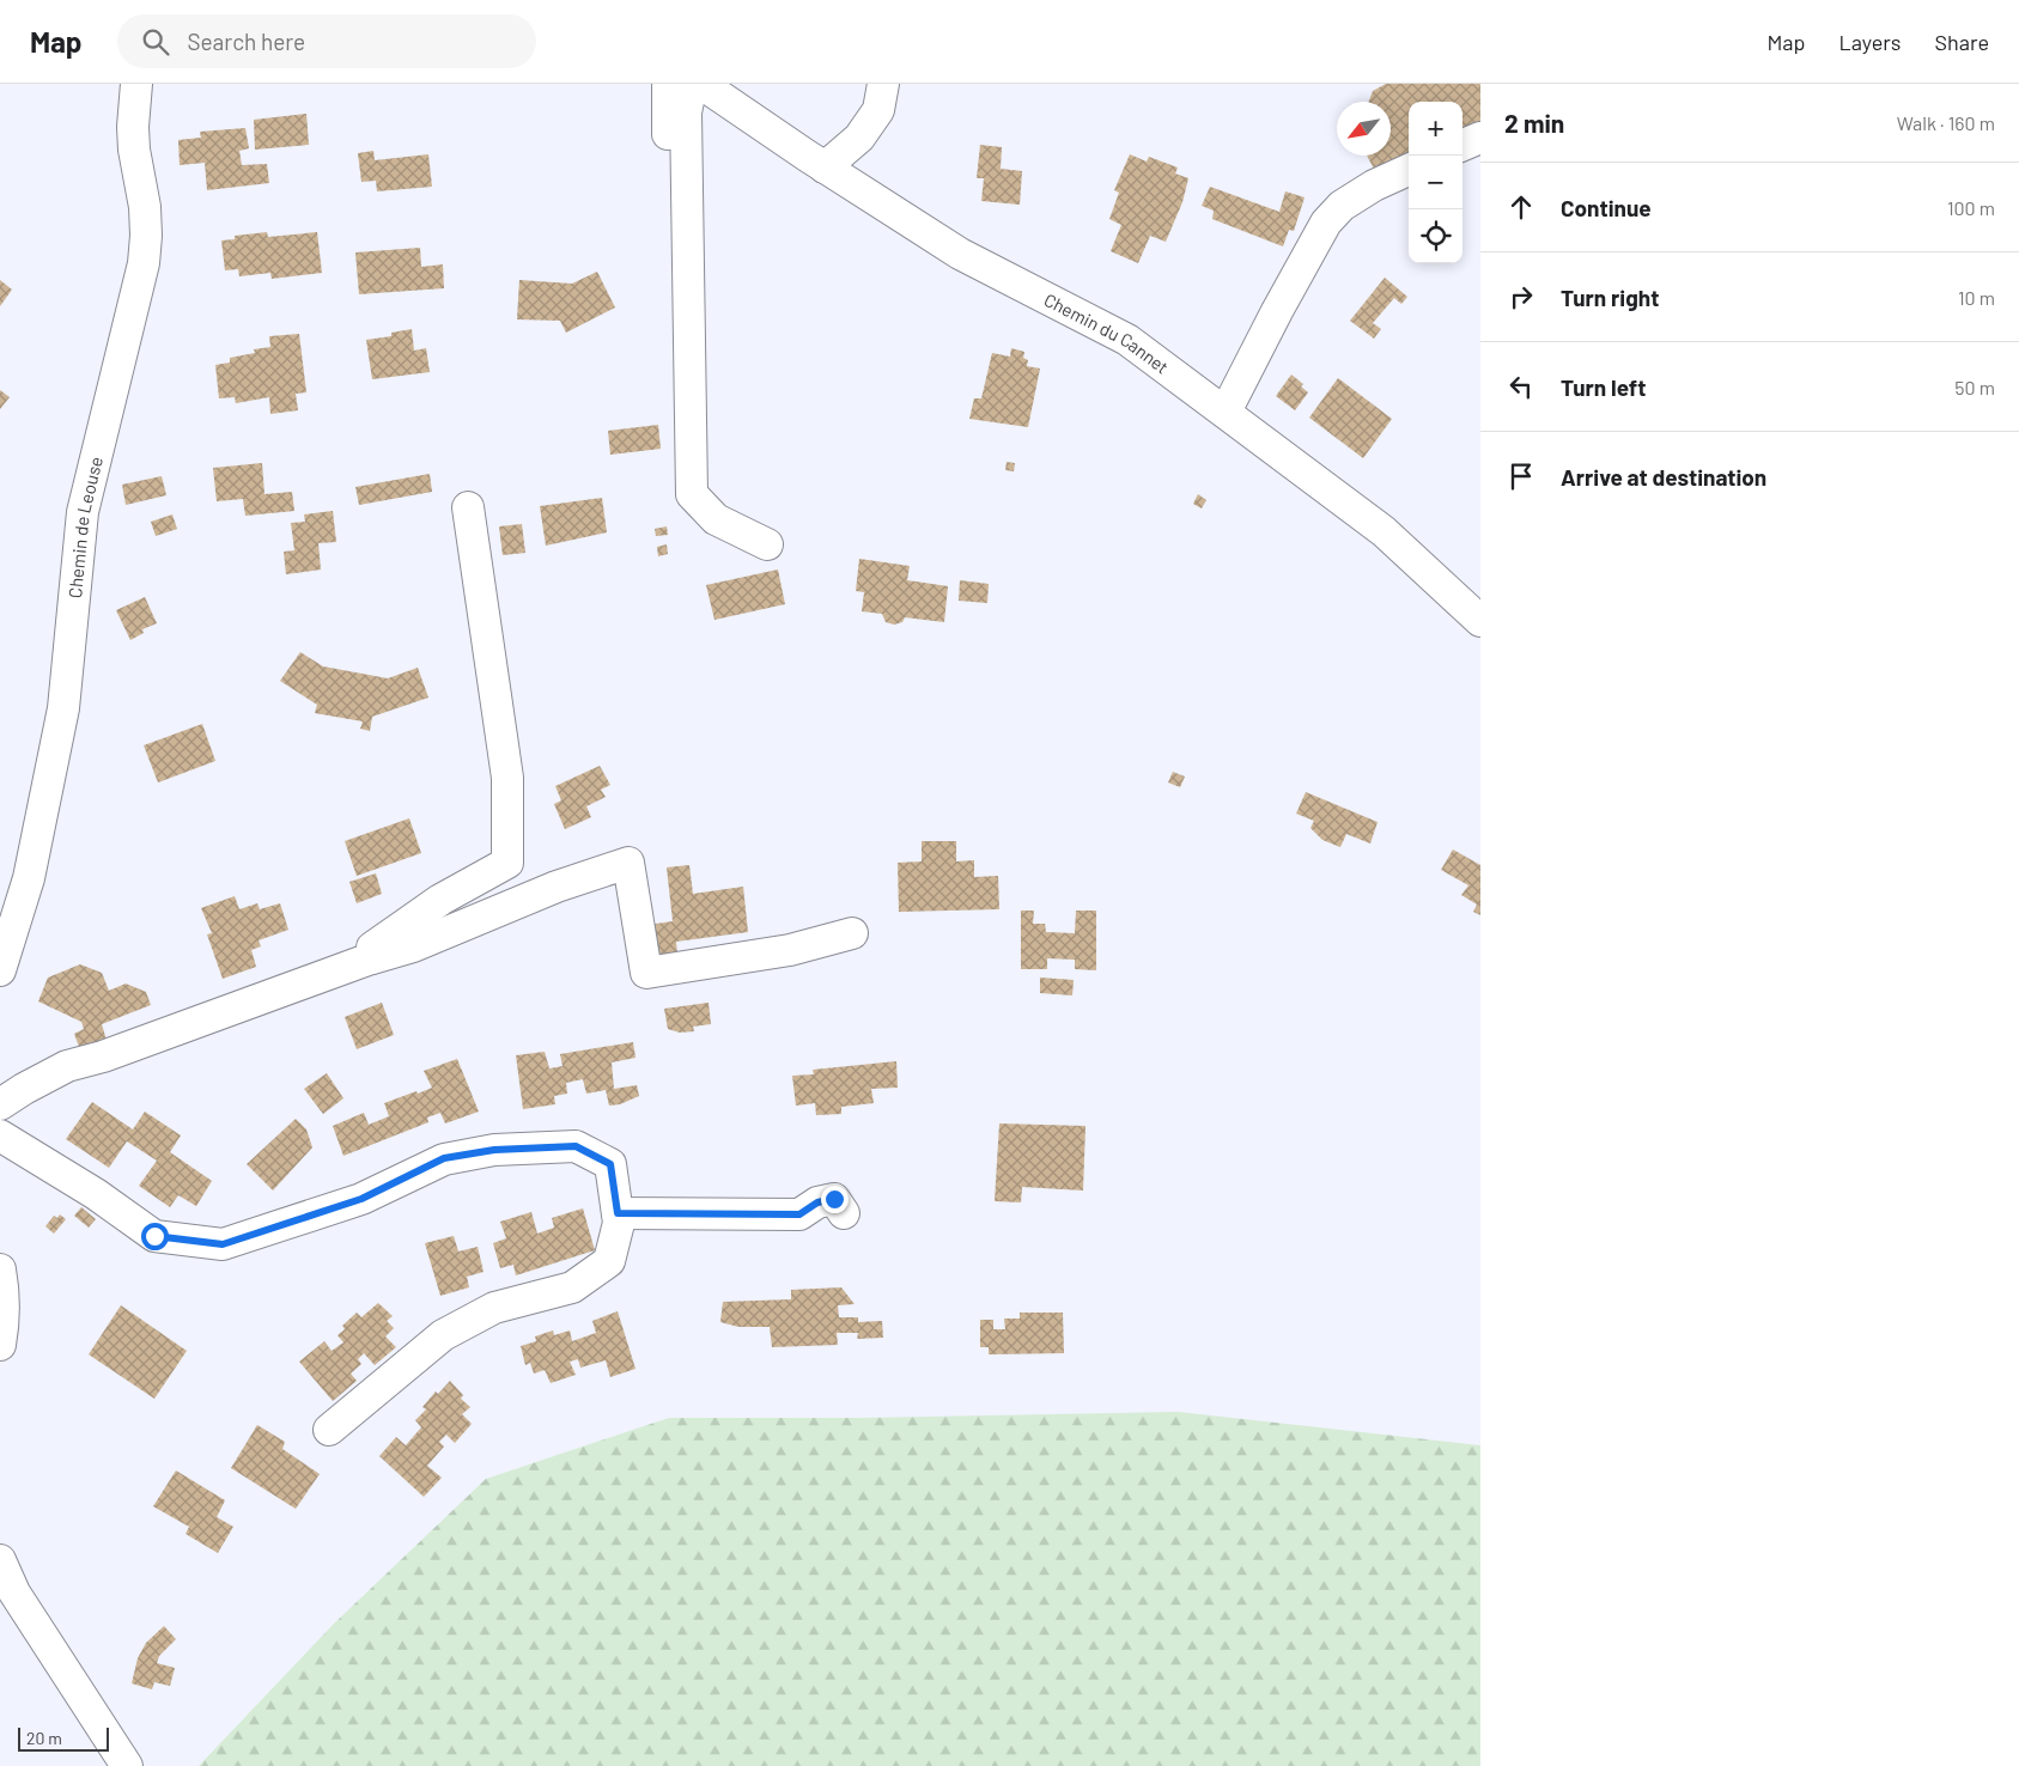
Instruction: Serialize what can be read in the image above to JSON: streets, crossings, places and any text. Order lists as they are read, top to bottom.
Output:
{
  "streets": {
    "street": ["Chemin du Cannet", "Chemin de Leouse"]
  },
  "scale_bar": "20 m",
  "north": "bottom left",
  "page": {
    "header": "Map",
    "search": "Search here",
    "nav": ["Map", "Layers", "Share"],
    "heading": ["2 min", "Walk · 160 m"],
    "map_buttons": ["+", "−"],
    "list": [
      ["Continue", "100 m"],
      ["Turn right", "10 m"],
      ["Turn left", "50 m"],
      "Arrive at destination"
    ],
    "scale": "20 m"
  }
}
